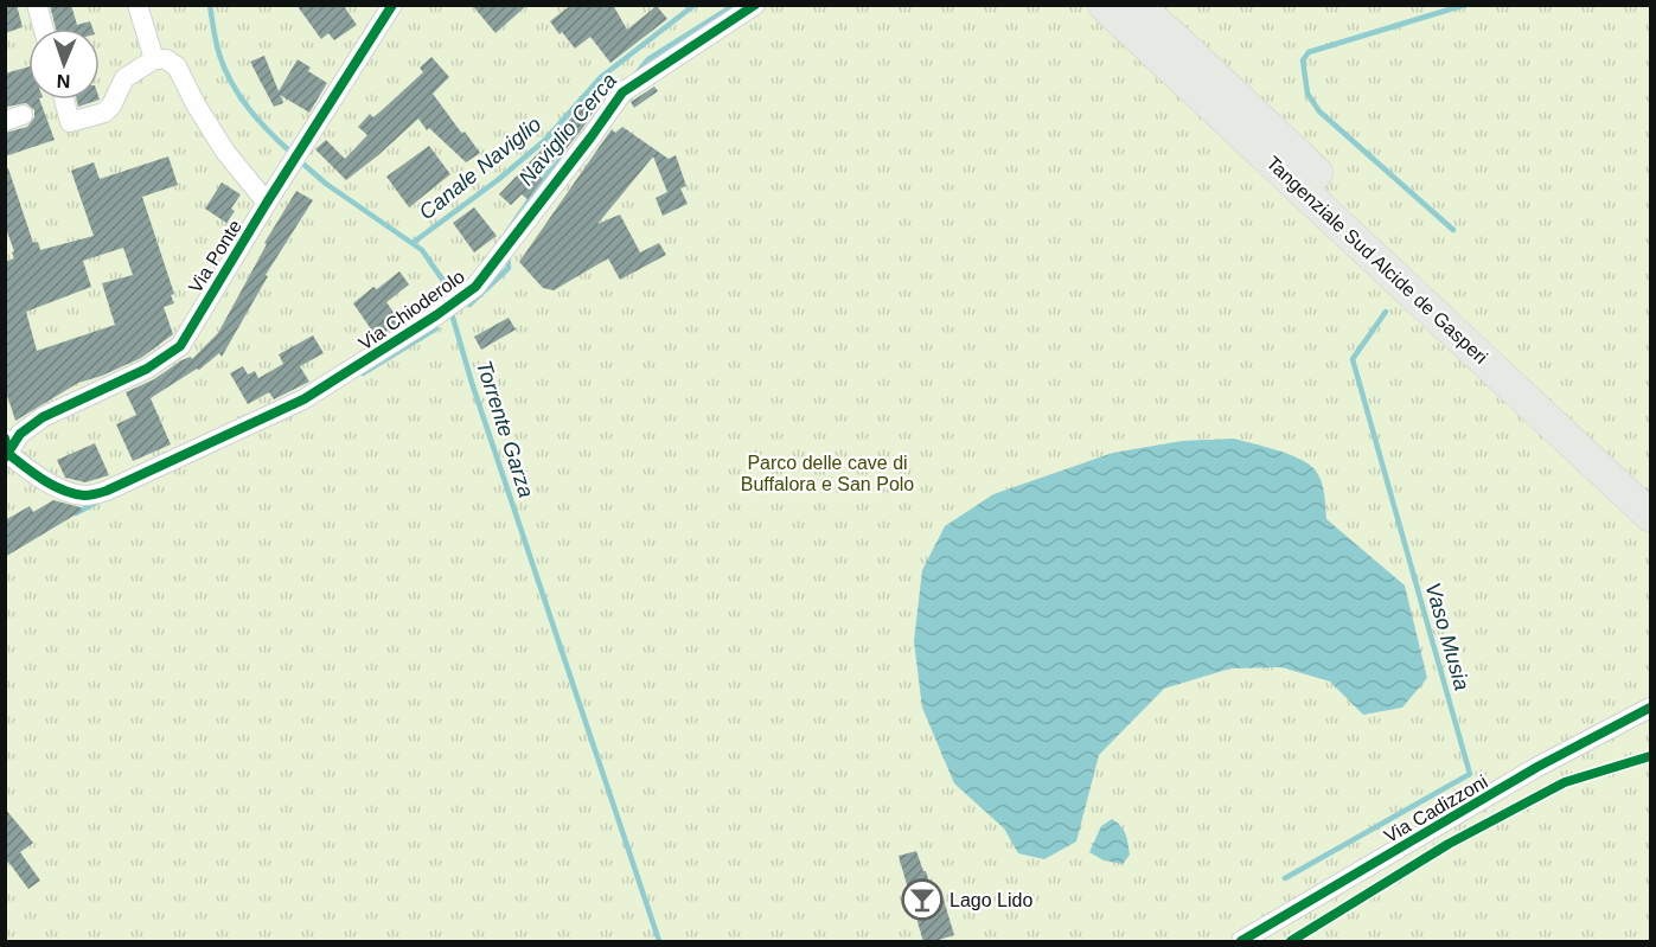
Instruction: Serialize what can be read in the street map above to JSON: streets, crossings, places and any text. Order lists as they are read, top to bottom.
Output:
{
  "streets": {
    "highway": ["Tangenziale Sud Alcide de Gasperi"],
    "street": ["Via Ponte", "Via Chioderolo", "Via Cadizzoni"]
  },
  "crossings": [
    ["Via Ponte", "Via Chioderolo"]
  ],
  "water": [
    "Naviglio Cerca",
    "Canale Naviglio",
    "Torrente Garza",
    "Vaso Musia"
  ],
  "parks": ["Parco delle cave di Buffalora e San Polo"],
  "places": {
    "bar": ["Lago Lido"]
  },
  "north": "bottom"
}
